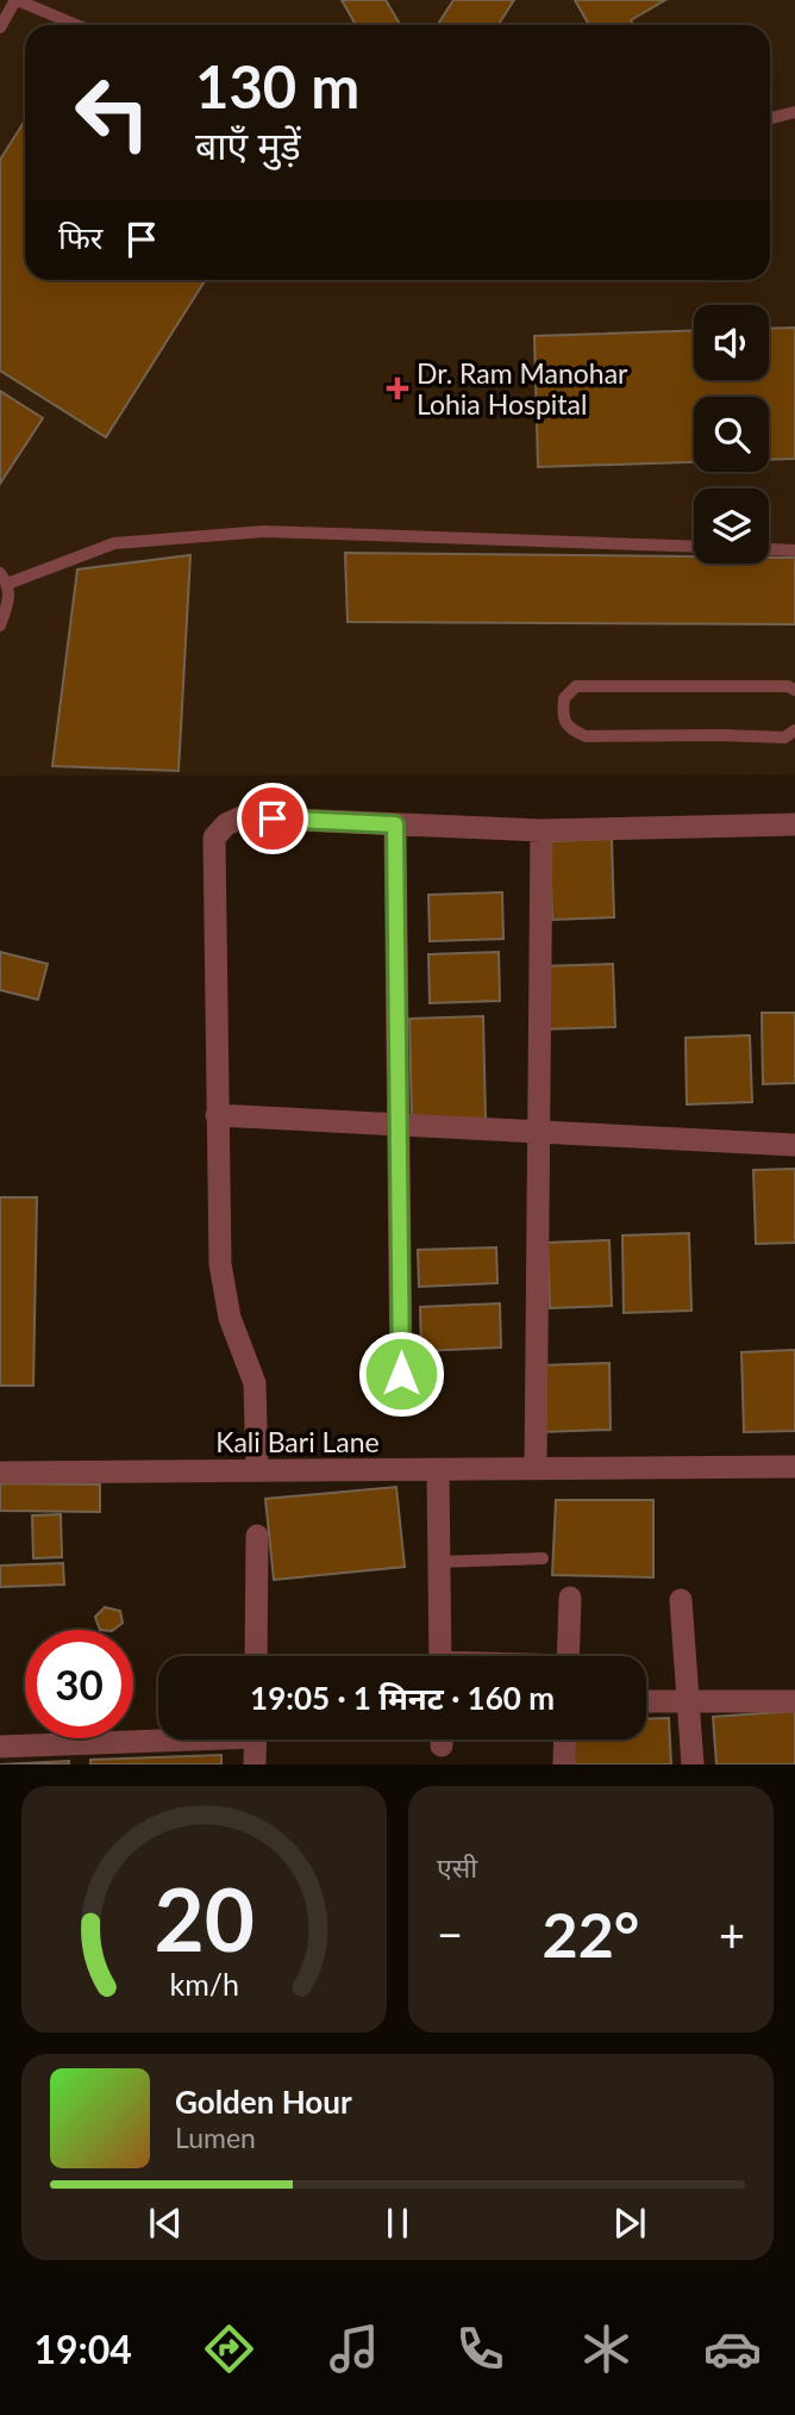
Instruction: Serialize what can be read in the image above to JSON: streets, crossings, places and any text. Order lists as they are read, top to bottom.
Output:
{
  "streets": {
    "street": ["Kali Bari Lane"]
  },
  "places": {
    "health": ["Dr. Ram Manohar Lohia Hospital"]
  },
  "page": {
    "turn": ["130 m", "बाएँ मुड़ें"],
    "then": "फिर",
    "limit": "30",
    "trip": "19:05 · 1 मिनट · 160 m",
    "tile": "एसी",
    "heat": ["−", "22°", "+"],
    "song": ["Golden Hour", "Lumen"],
    "tabs": "19:04",
    "gauge": ["20", "km/h"]
  }
}
